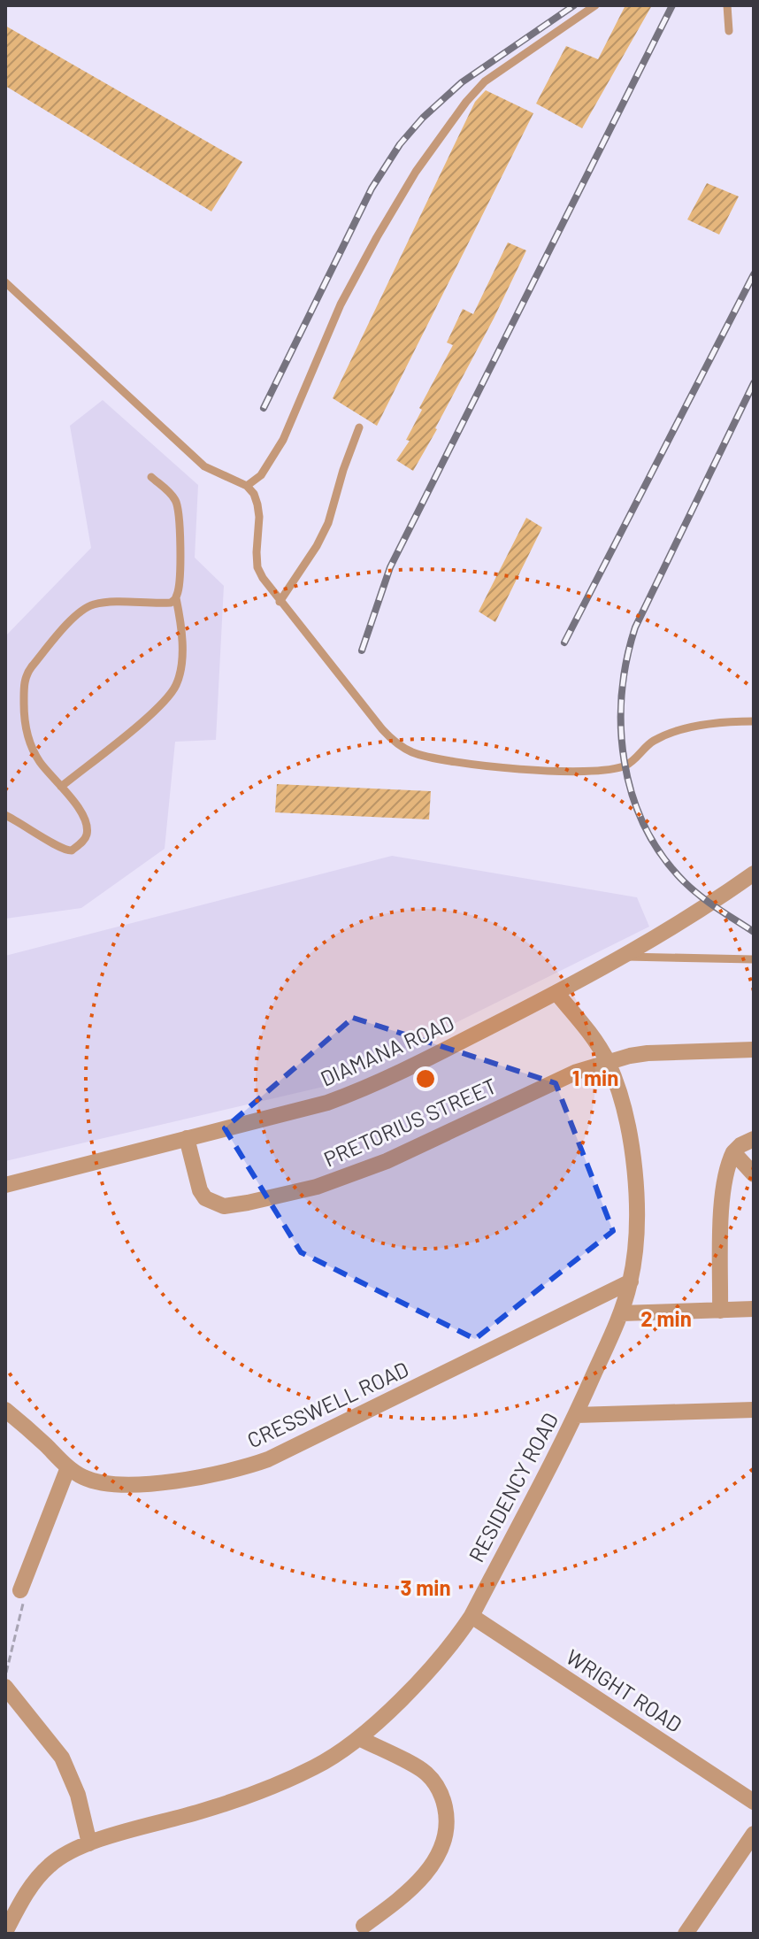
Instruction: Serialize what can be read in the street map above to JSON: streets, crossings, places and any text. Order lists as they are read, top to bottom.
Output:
{
  "streets": {
    "street": [
      "DIAMANA ROAD",
      "PRETORIUS STREET",
      "CRESSWELL ROAD",
      "RESIDENCY ROAD",
      "WRIGHT ROAD"
    ]
  },
  "crossings": [
    ["DIAMANA ROAD", "PRETORIUS STREET"],
    ["DIAMANA ROAD", "RESIDENCY ROAD"],
    ["PRETORIUS STREET", "RESIDENCY ROAD"],
    ["CRESSWELL ROAD", "RESIDENCY ROAD"],
    ["RESIDENCY ROAD", "WRIGHT ROAD"]
  ],
  "rings": ["1 min", "2 min", "3 min"]
}
